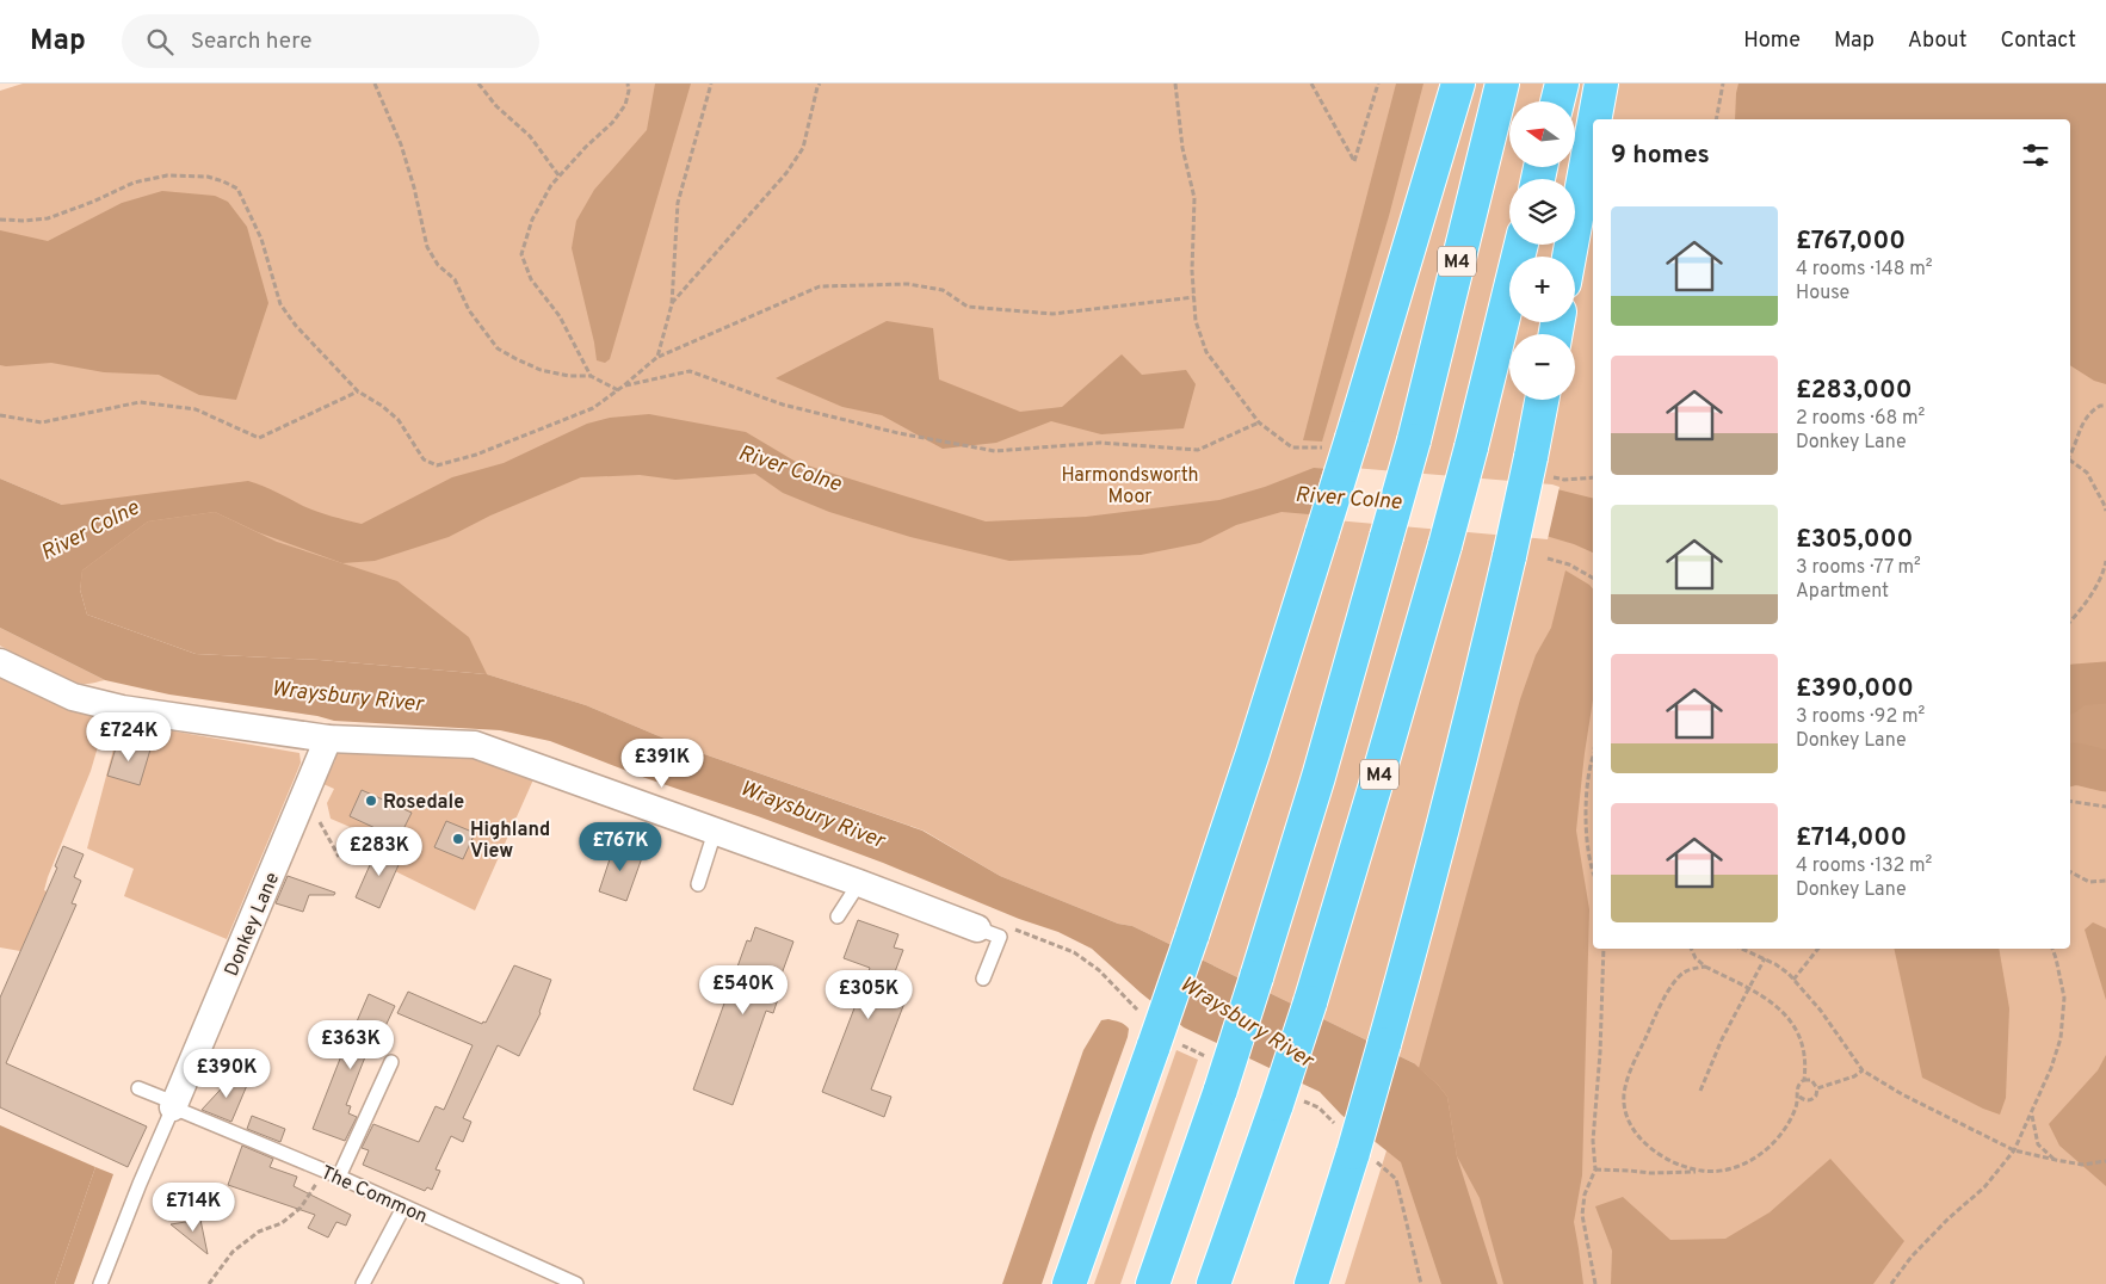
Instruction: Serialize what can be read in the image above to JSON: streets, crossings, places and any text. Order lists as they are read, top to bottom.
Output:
{
  "streets": {
    "highway": ["M4"],
    "street": ["Donkey Lane"],
    "lane": ["The Common"]
  },
  "crossings": [
    ["Donkey Lane", "The Common"]
  ],
  "water": ["River Colne", "Wraysbury River"],
  "parks": ["Harmondsworth Moor"],
  "places": ["Rosedale", "Highland View"],
  "north": "left",
  "page": {
    "header": "Map",
    "search": "Search here",
    "nav": [
      "Home",
      "Map",
      "About",
      "Contact"
    ],
    "map_buttons": ["+", "−"],
    "heading": "9 homes",
    "list": [
      {
        "name": "£767,000",
        "note": "4 rooms · 148 m² · House"
      },
      {
        "name": "£283,000",
        "note": "2 rooms · 68 m² · Donkey Lane"
      },
      {
        "name": "£305,000",
        "note": "3 rooms · 77 m² · Apartment"
      },
      {
        "name": "£390,000",
        "note": "3 rooms · 92 m² · Donkey Lane"
      },
      {
        "name": "£714,000",
        "note": "4 rooms · 132 m² · Donkey Lane"
      }
    ],
    "price": [
      "£724K",
      "£391K",
      "£767K",
      "£283K",
      "£540K",
      "£305K",
      "£363K",
      "£390K",
      "£714K"
    ]
  }
}
